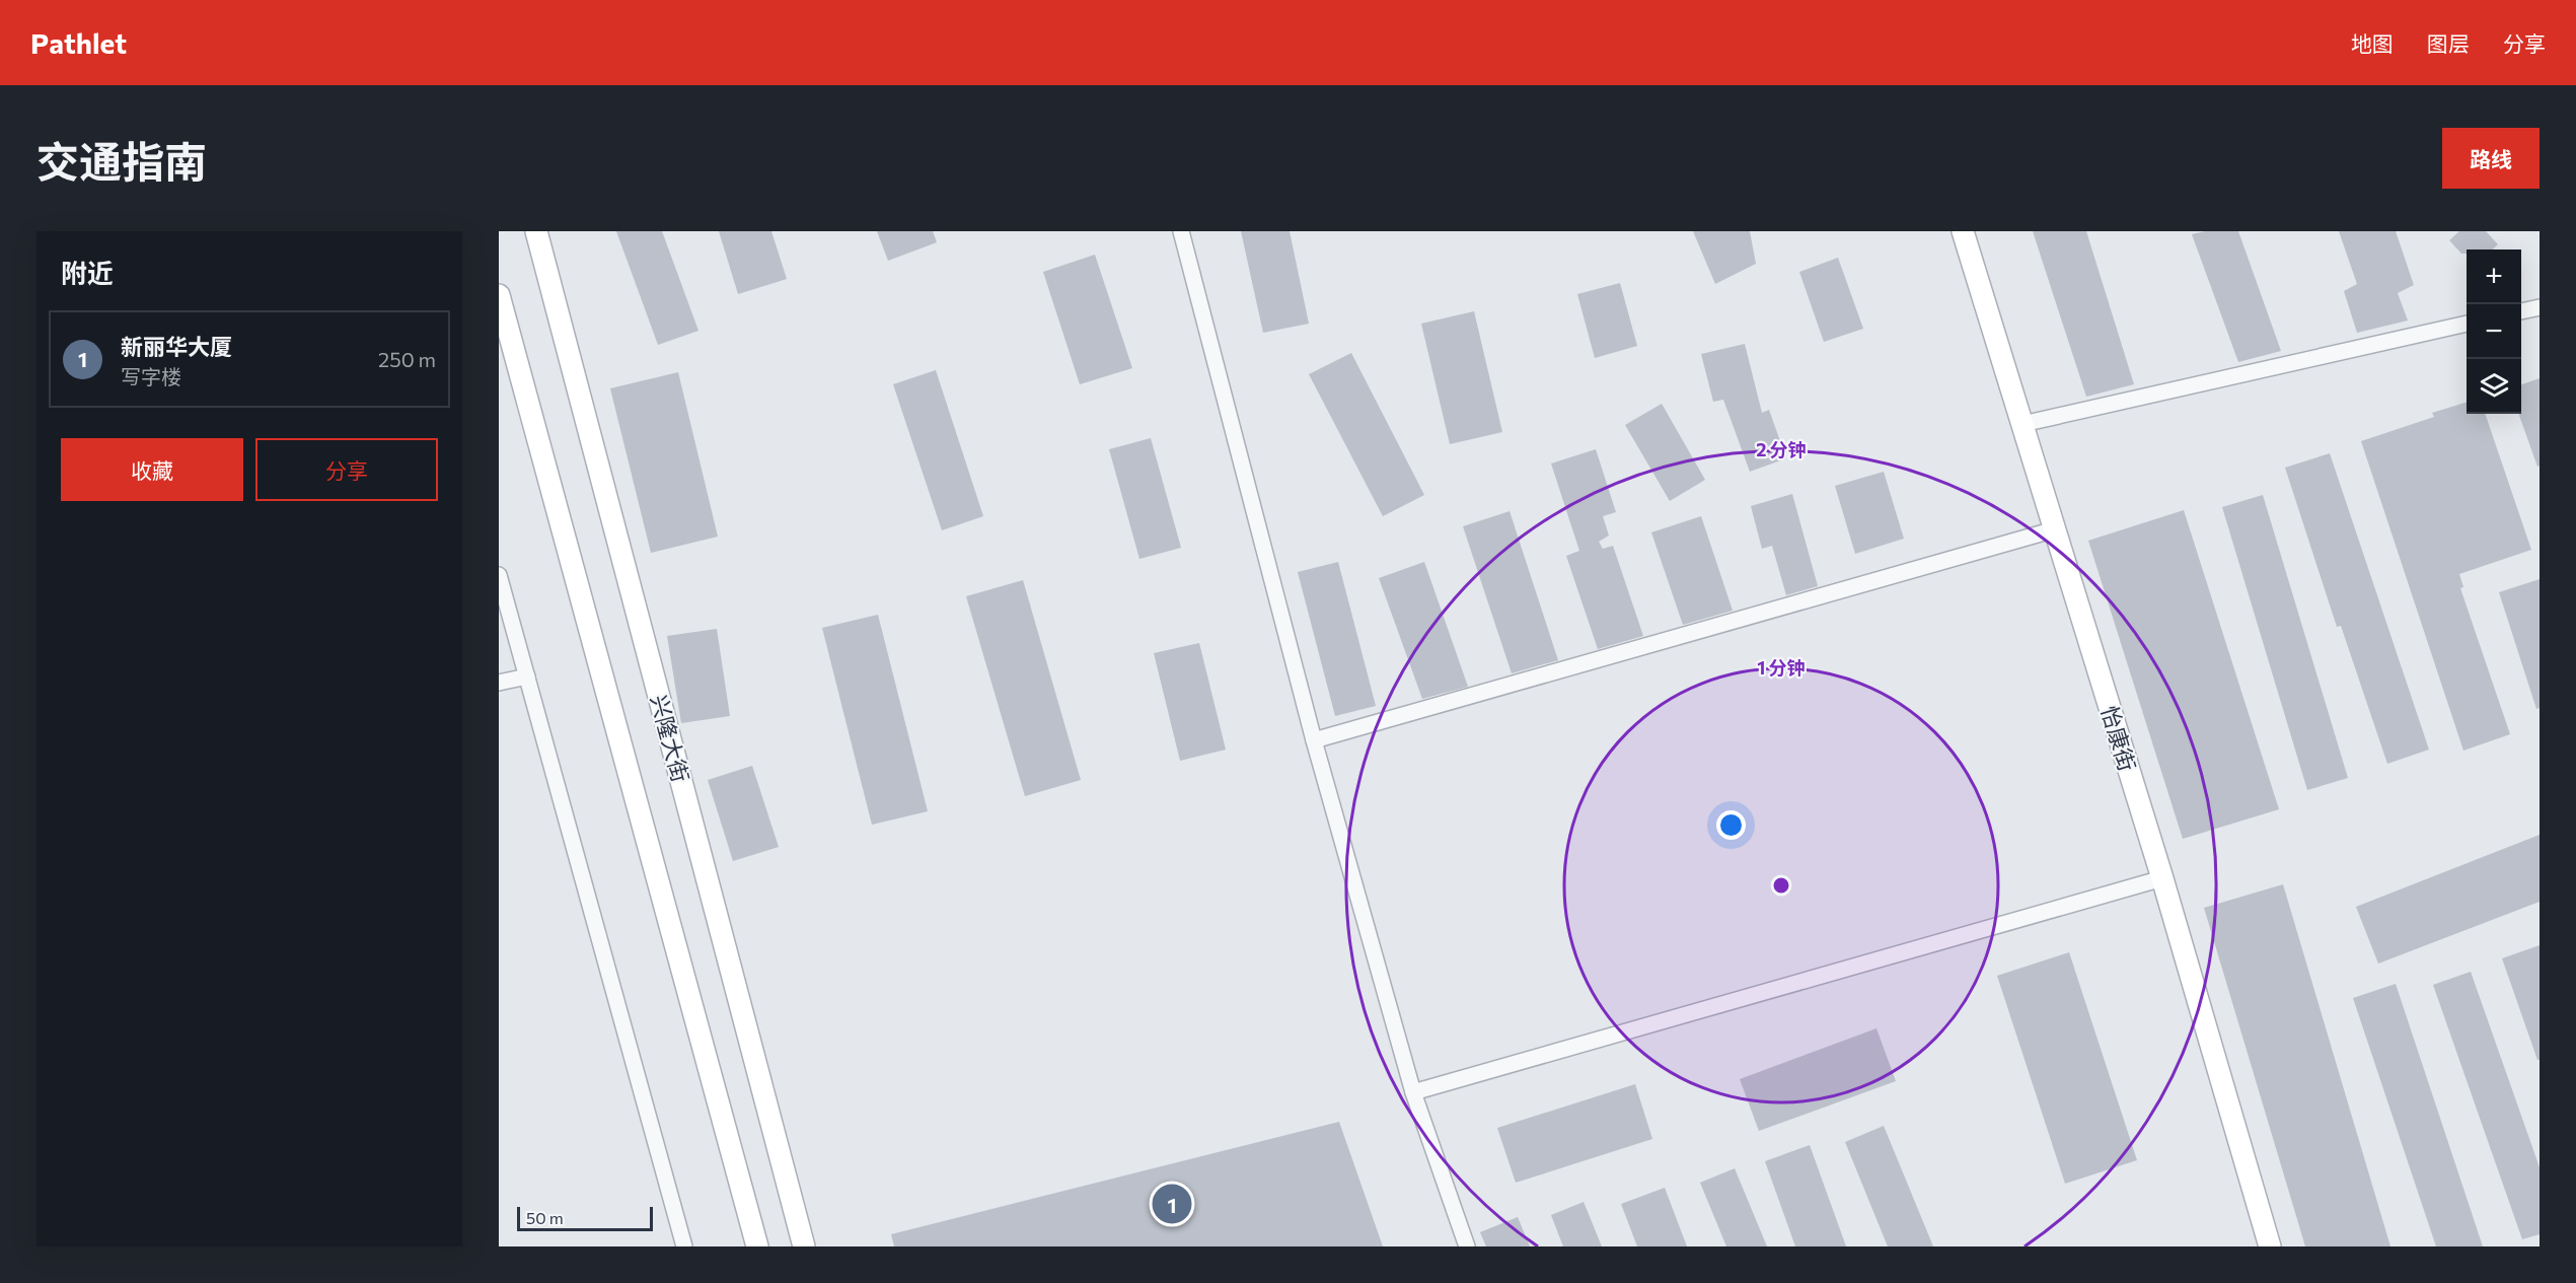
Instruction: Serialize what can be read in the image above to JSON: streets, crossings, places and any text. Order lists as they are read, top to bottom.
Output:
{
  "streets": {
    "main road": ["兴隆大街", "怡康街"]
  },
  "scale_bar": "50 m",
  "page": {
    "header": "Pathlet",
    "nav": ["地图", "图层", "分享"],
    "title": "交通指南",
    "buttons": [
      "路线",
      ["收藏", "分享"]
    ],
    "heading": "附近",
    "map_buttons": ["+", "−"],
    "list": [
      {
        "mark": "1",
        "name": "新丽华大厦",
        "note": "写字楼",
        "value": "250 m"
      }
    ],
    "pins": "1",
    "scale": "50 m"
  },
  "rings": ["2 分钟", "1 分钟"]
}
